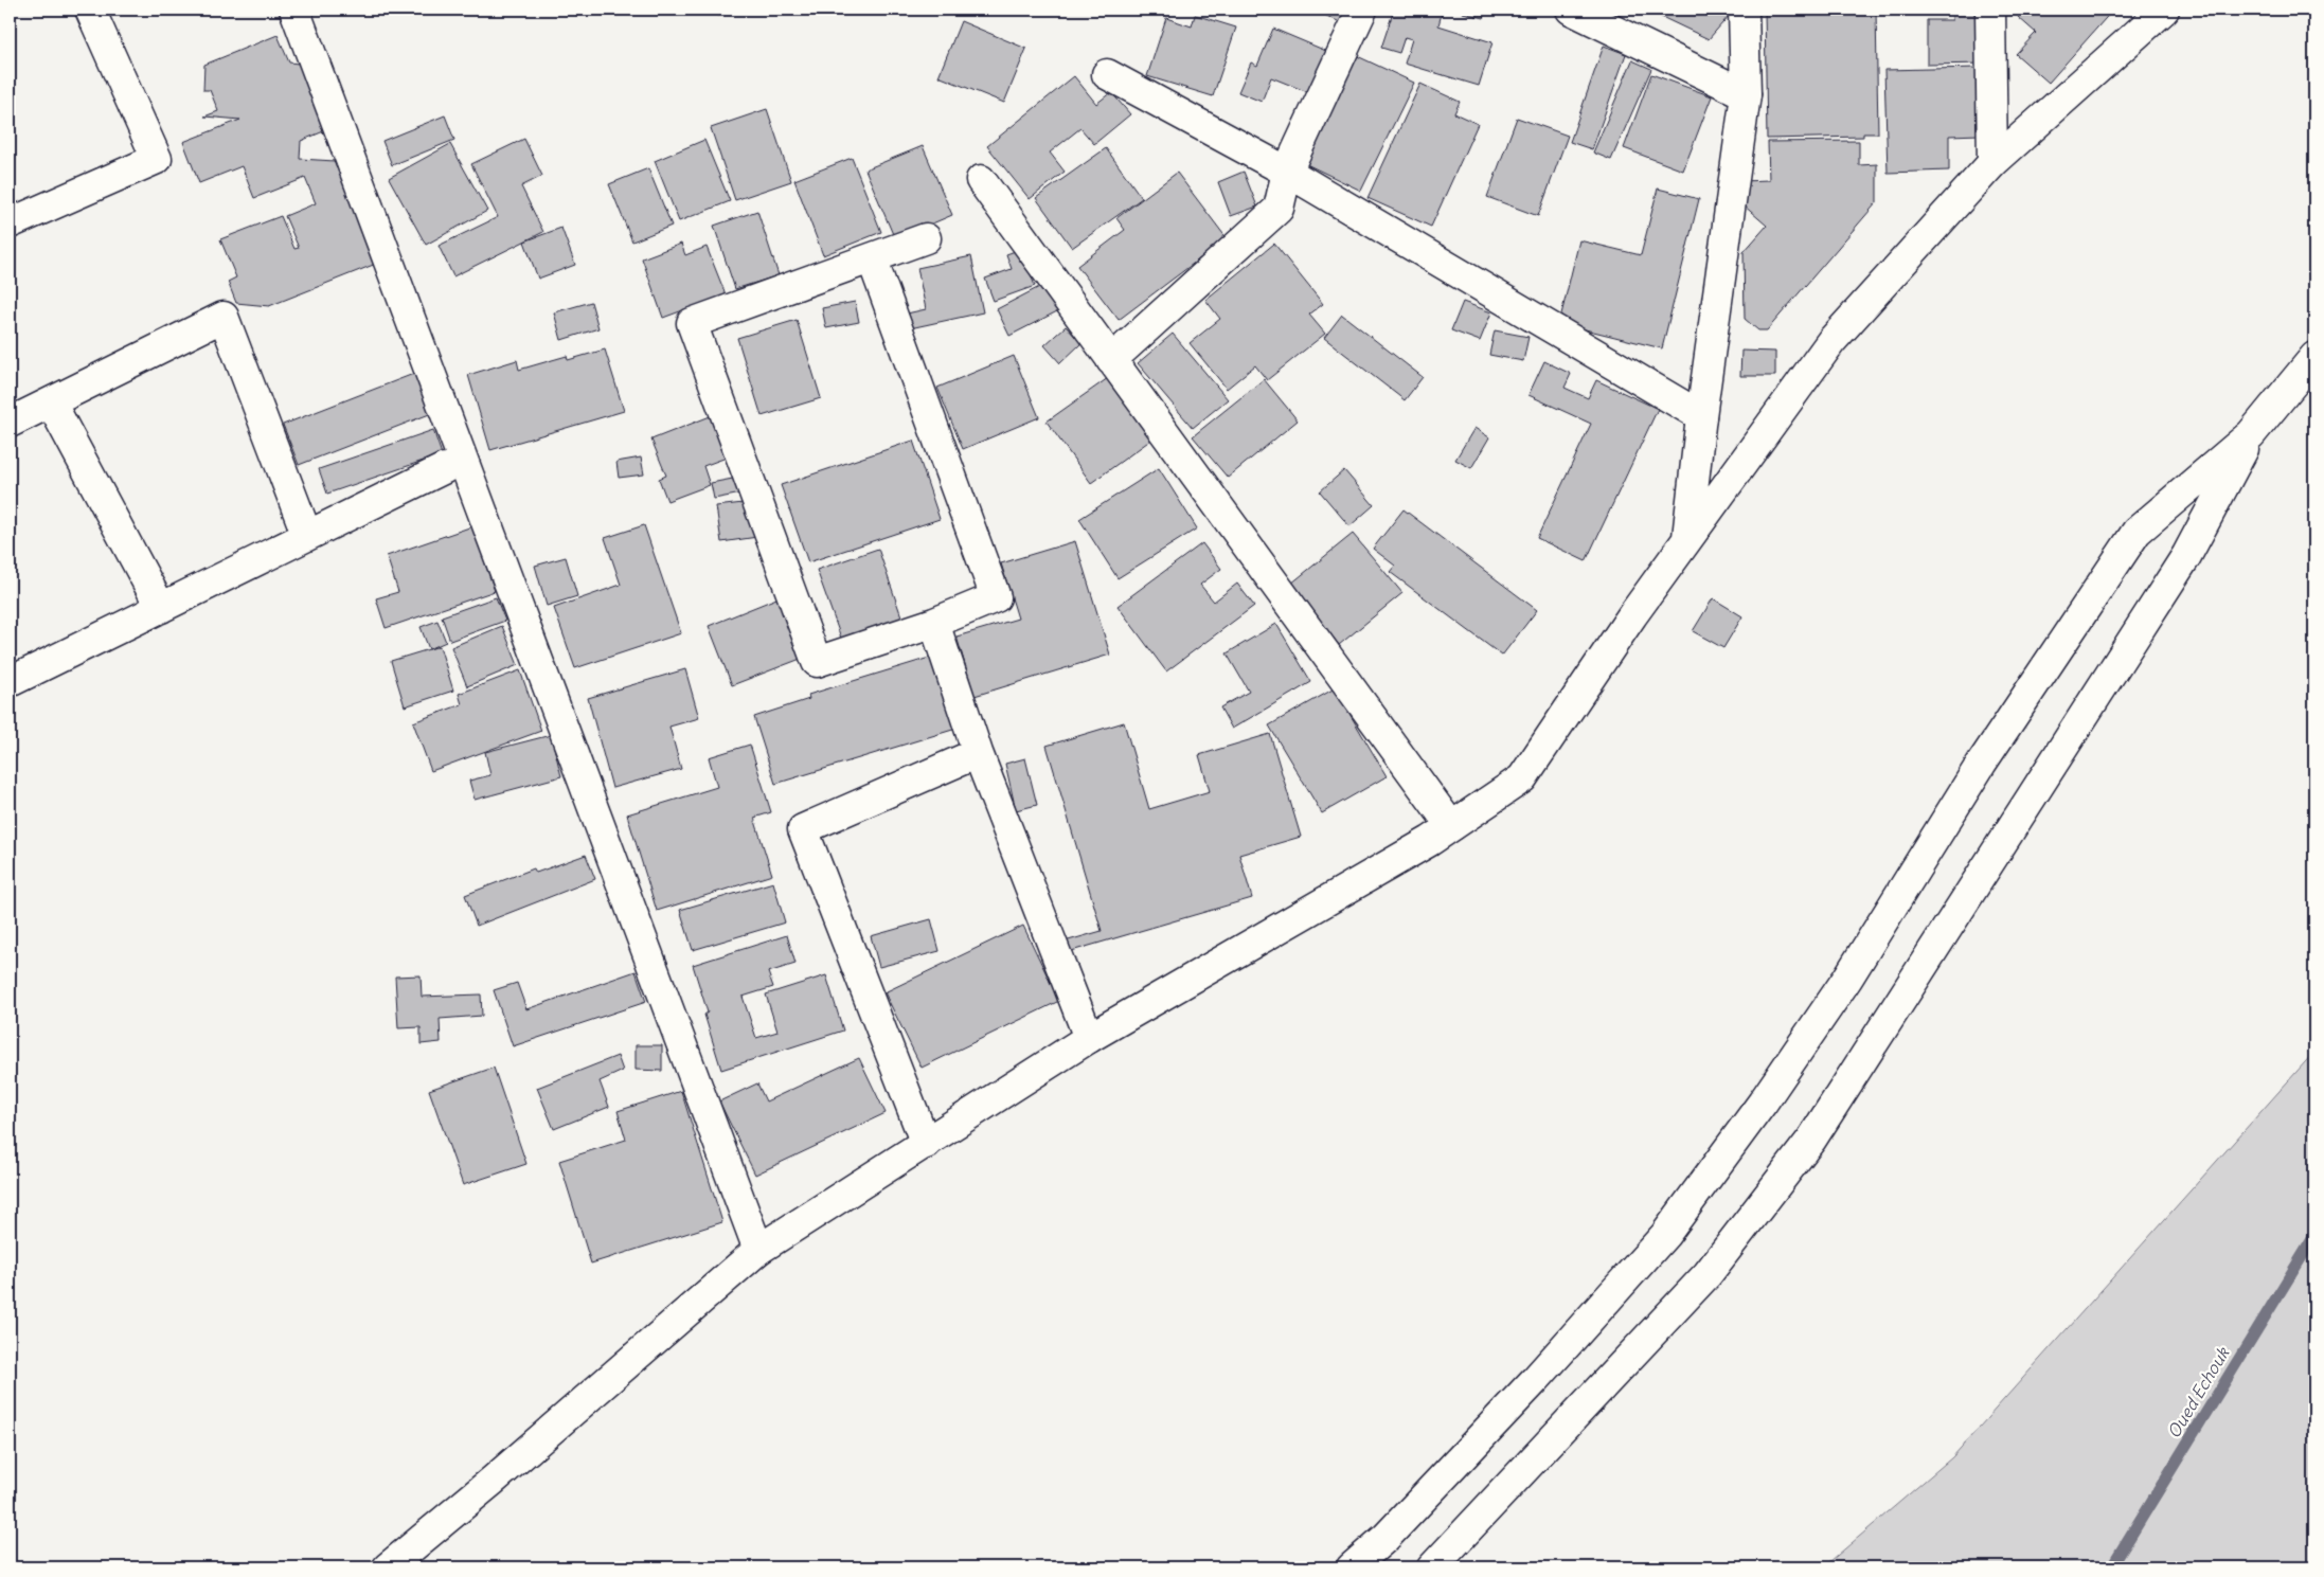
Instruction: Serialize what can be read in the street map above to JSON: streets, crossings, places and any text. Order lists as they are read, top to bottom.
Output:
{
  "water": ["Oued Echouk"]
}
